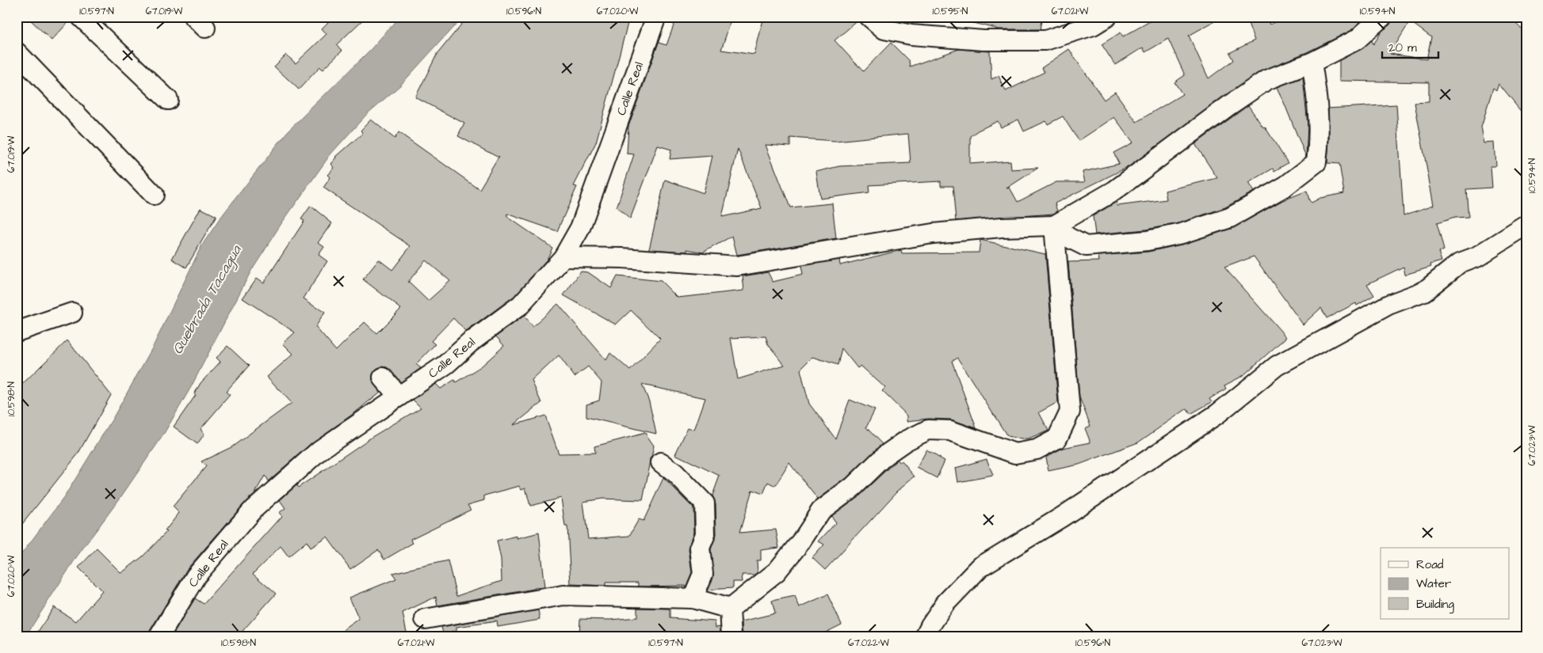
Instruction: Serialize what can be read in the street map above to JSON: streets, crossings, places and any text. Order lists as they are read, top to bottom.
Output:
{
  "streets": {
    "street": ["Calle Real"]
  },
  "water": ["Quebrada Tacagua"],
  "legend": ["Road", "Water", "Building"],
  "scale_bar": "20 m",
  "coordinates": [
    "10.597°N",
    "67.019°W",
    "10.596°N",
    "67.020°W",
    "10.595°N",
    "67.021°W",
    "10.594°N",
    "10.598°N",
    "67.023°W",
    "67.022°W"
  ]
}
